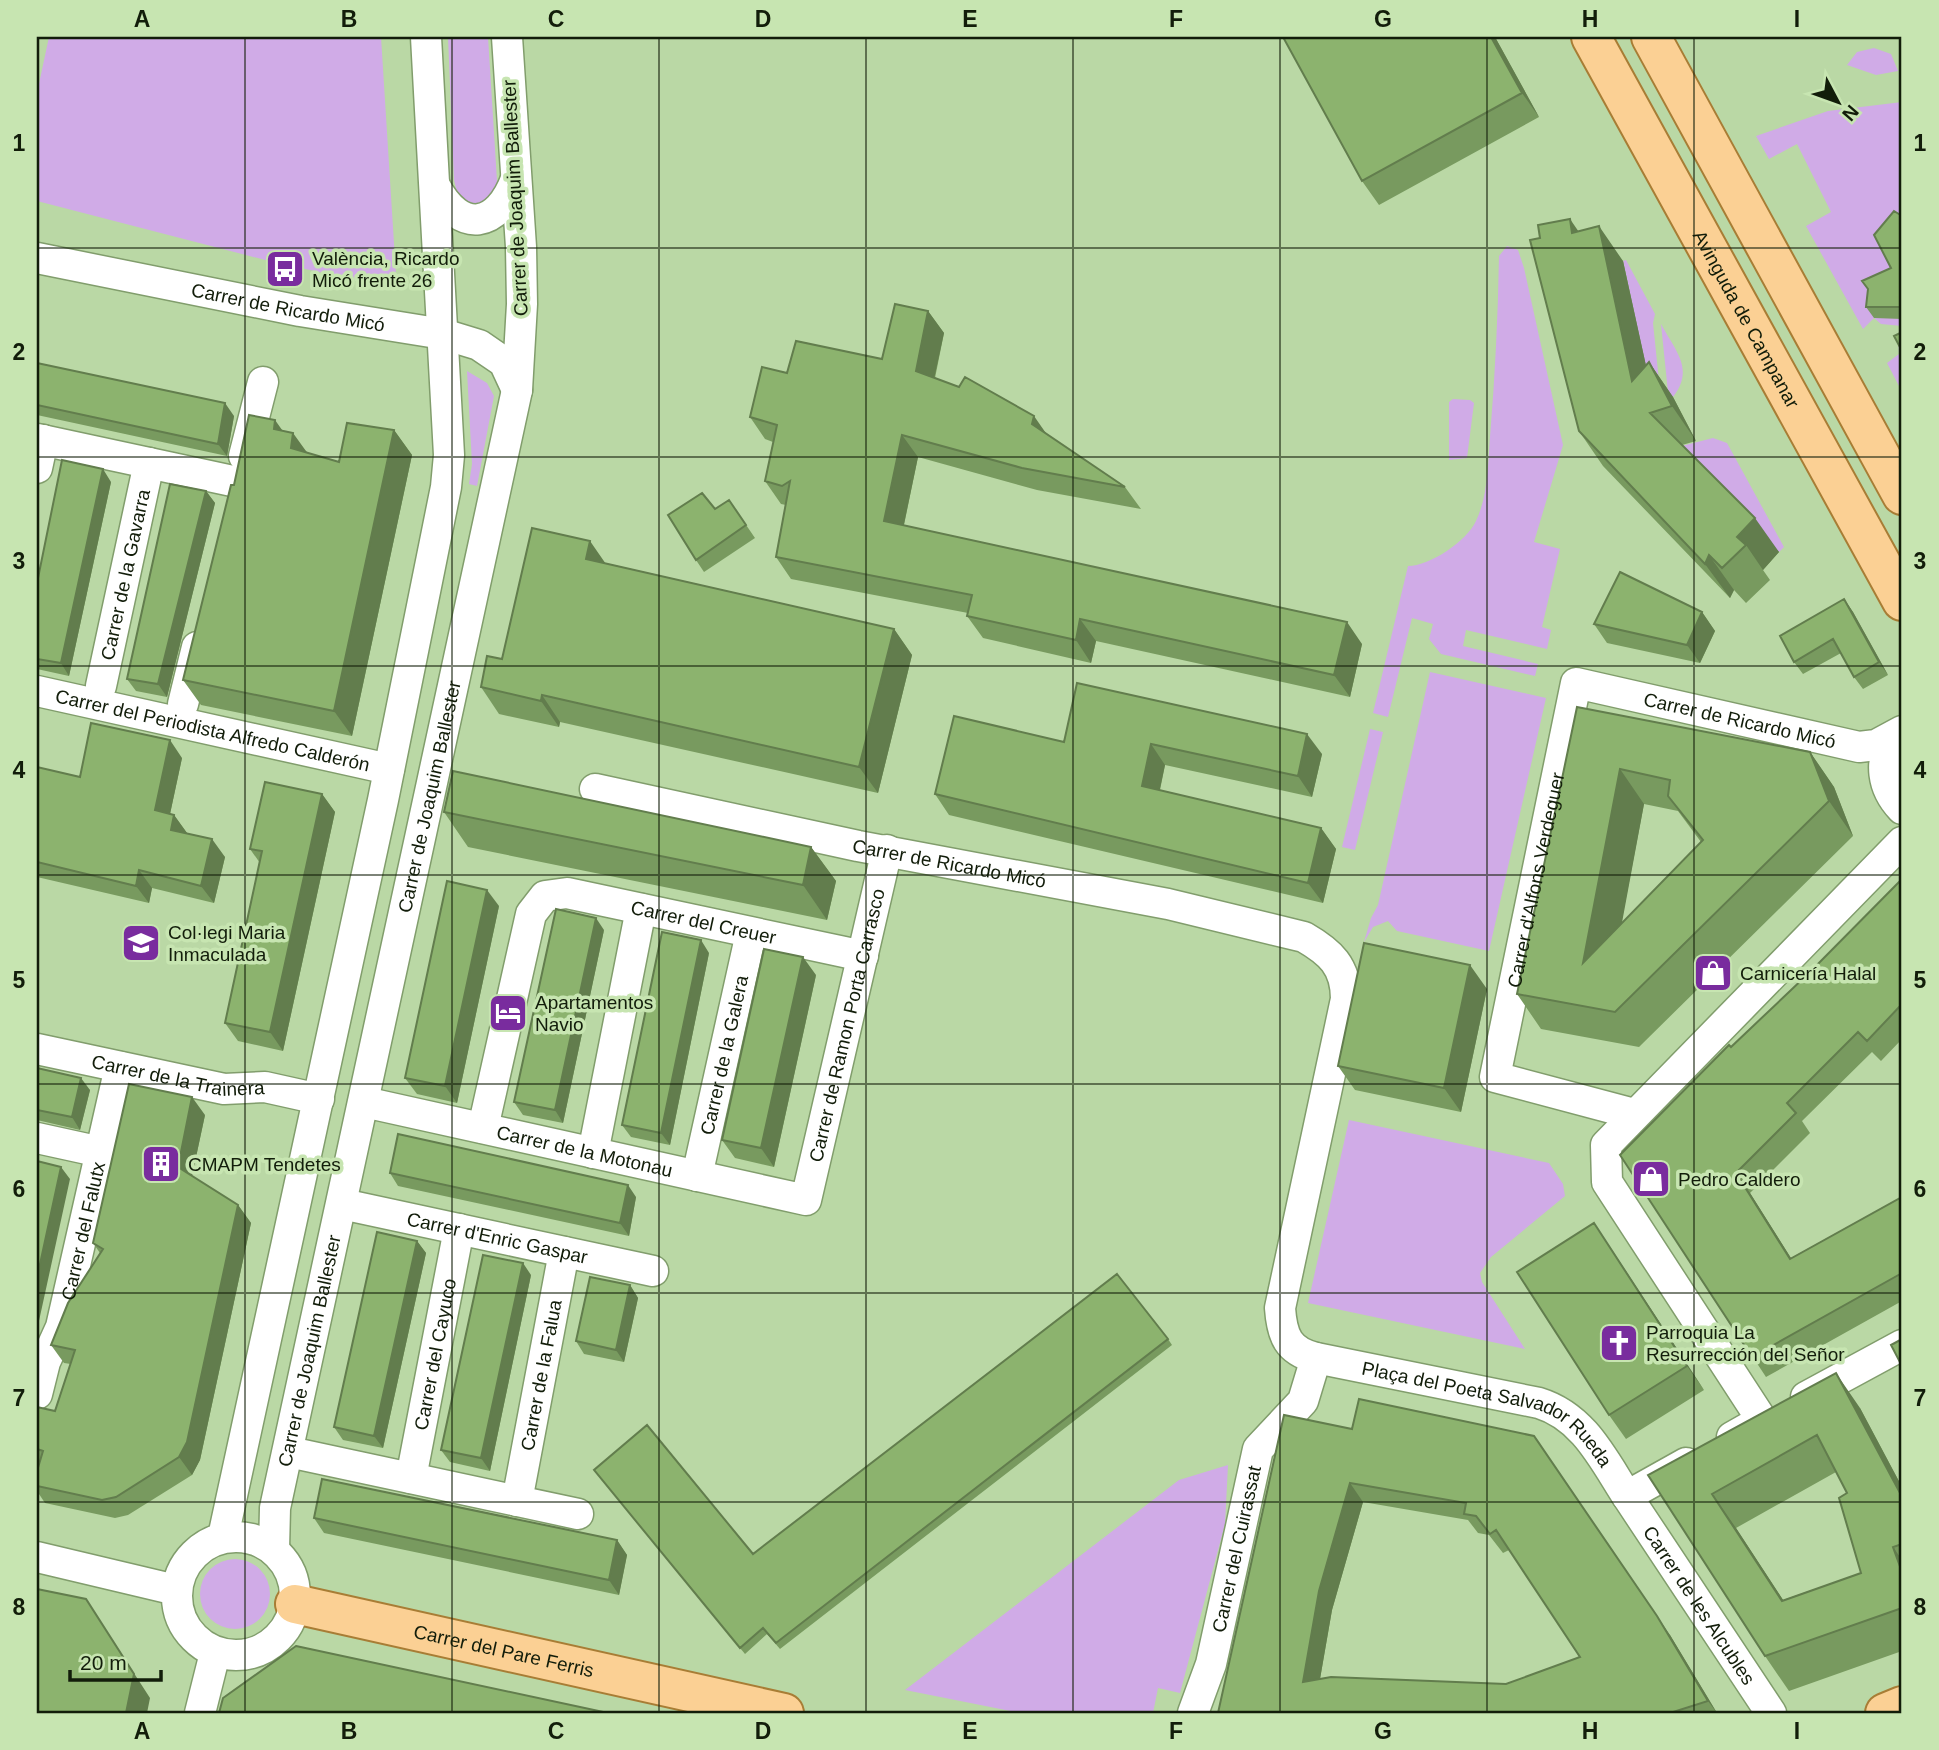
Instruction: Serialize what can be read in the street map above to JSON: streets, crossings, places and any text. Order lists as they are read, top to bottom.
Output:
{
  "streets": {
    "main road": ["Avinguda de Campanar", "Carrer del Pare Ferris"],
    "street": [
      "Carrer de Joaquim Ballester",
      "Carrer de Ricardo Micó",
      "Carrer de la Gavarra",
      "Carrer del Periodista Alfredo Calderón",
      "Carrer d'Alfons Verdeguer",
      "Carrer del Creuer",
      "Carrer de Ramon Porta Carrasco",
      "Carrer de la Galera",
      "Carrer de la Trainera",
      "Carrer de la Motonau",
      "Carrer del Falutx",
      "Carrer d'Enric Gaspar",
      "Carrer del Cayuco",
      "Carrer de la Falua",
      "Plaça del Poeta Salvador Rueda",
      "Carrer del Cuirassat",
      "Carrer de les Alcubles"
    ]
  },
  "crossings": [
    ["Carrer de Joaquim Ballester", "Carrer de Ricardo Micó"],
    ["Carrer de Joaquim Ballester", "Carrer de la Motonau"],
    ["Carrer de Joaquim Ballester", "Carrer d'Enric Gaspar"],
    ["Carrer de Joaquim Ballester", "Carrer del Pare Ferris"],
    ["Carrer de Ricardo Micó", "Carrer d'Alfons Verdeguer"],
    ["Carrer de Ricardo Micó", "Carrer de Ramon Porta Carrasco"],
    ["Carrer de Ricardo Micó", "Plaça del Poeta Salvador Rueda"],
    ["Carrer del Creuer", "Carrer de Ramon Porta Carrasco"],
    ["Carrer del Creuer", "Carrer de la Galera"],
    ["Carrer del Creuer", "Carrer de la Motonau"],
    ["Carrer de Ramon Porta Carrasco", "Carrer de la Motonau"],
    ["Carrer de la Galera", "Carrer de la Motonau"],
    ["Carrer de la Trainera", "Carrer del Falutx"],
    ["Carrer d'Enric Gaspar", "Carrer del Cayuco"],
    ["Carrer d'Enric Gaspar", "Carrer de la Falua"],
    ["Plaça del Poeta Salvador Rueda", "Carrer del Cuirassat"],
    ["Plaça del Poeta Salvador Rueda", "Carrer de les Alcubles"]
  ],
  "places": {
    "bus stop": ["València, Ricardo Micó frente 26"],
    "school or university": ["Col·legi Maria Inmaculada"],
    "shop": ["Carnicería Halal", "Pedro Caldero"],
    "hotel": ["Apartamentos Navio"],
    "building": ["CMAPM Tendetes"],
    "church": ["Parroquia La Resurrección del Señor"]
  },
  "scale_bar": "20 m",
  "north": "bottom right",
  "grid": {
    "columns": [
      "A",
      "B",
      "C",
      "D",
      "E",
      "F",
      "G",
      "H",
      "I"
    ],
    "rows": [
      "1",
      "2",
      "3",
      "4",
      "5",
      "6",
      "7",
      "8"
    ]
  }
}
